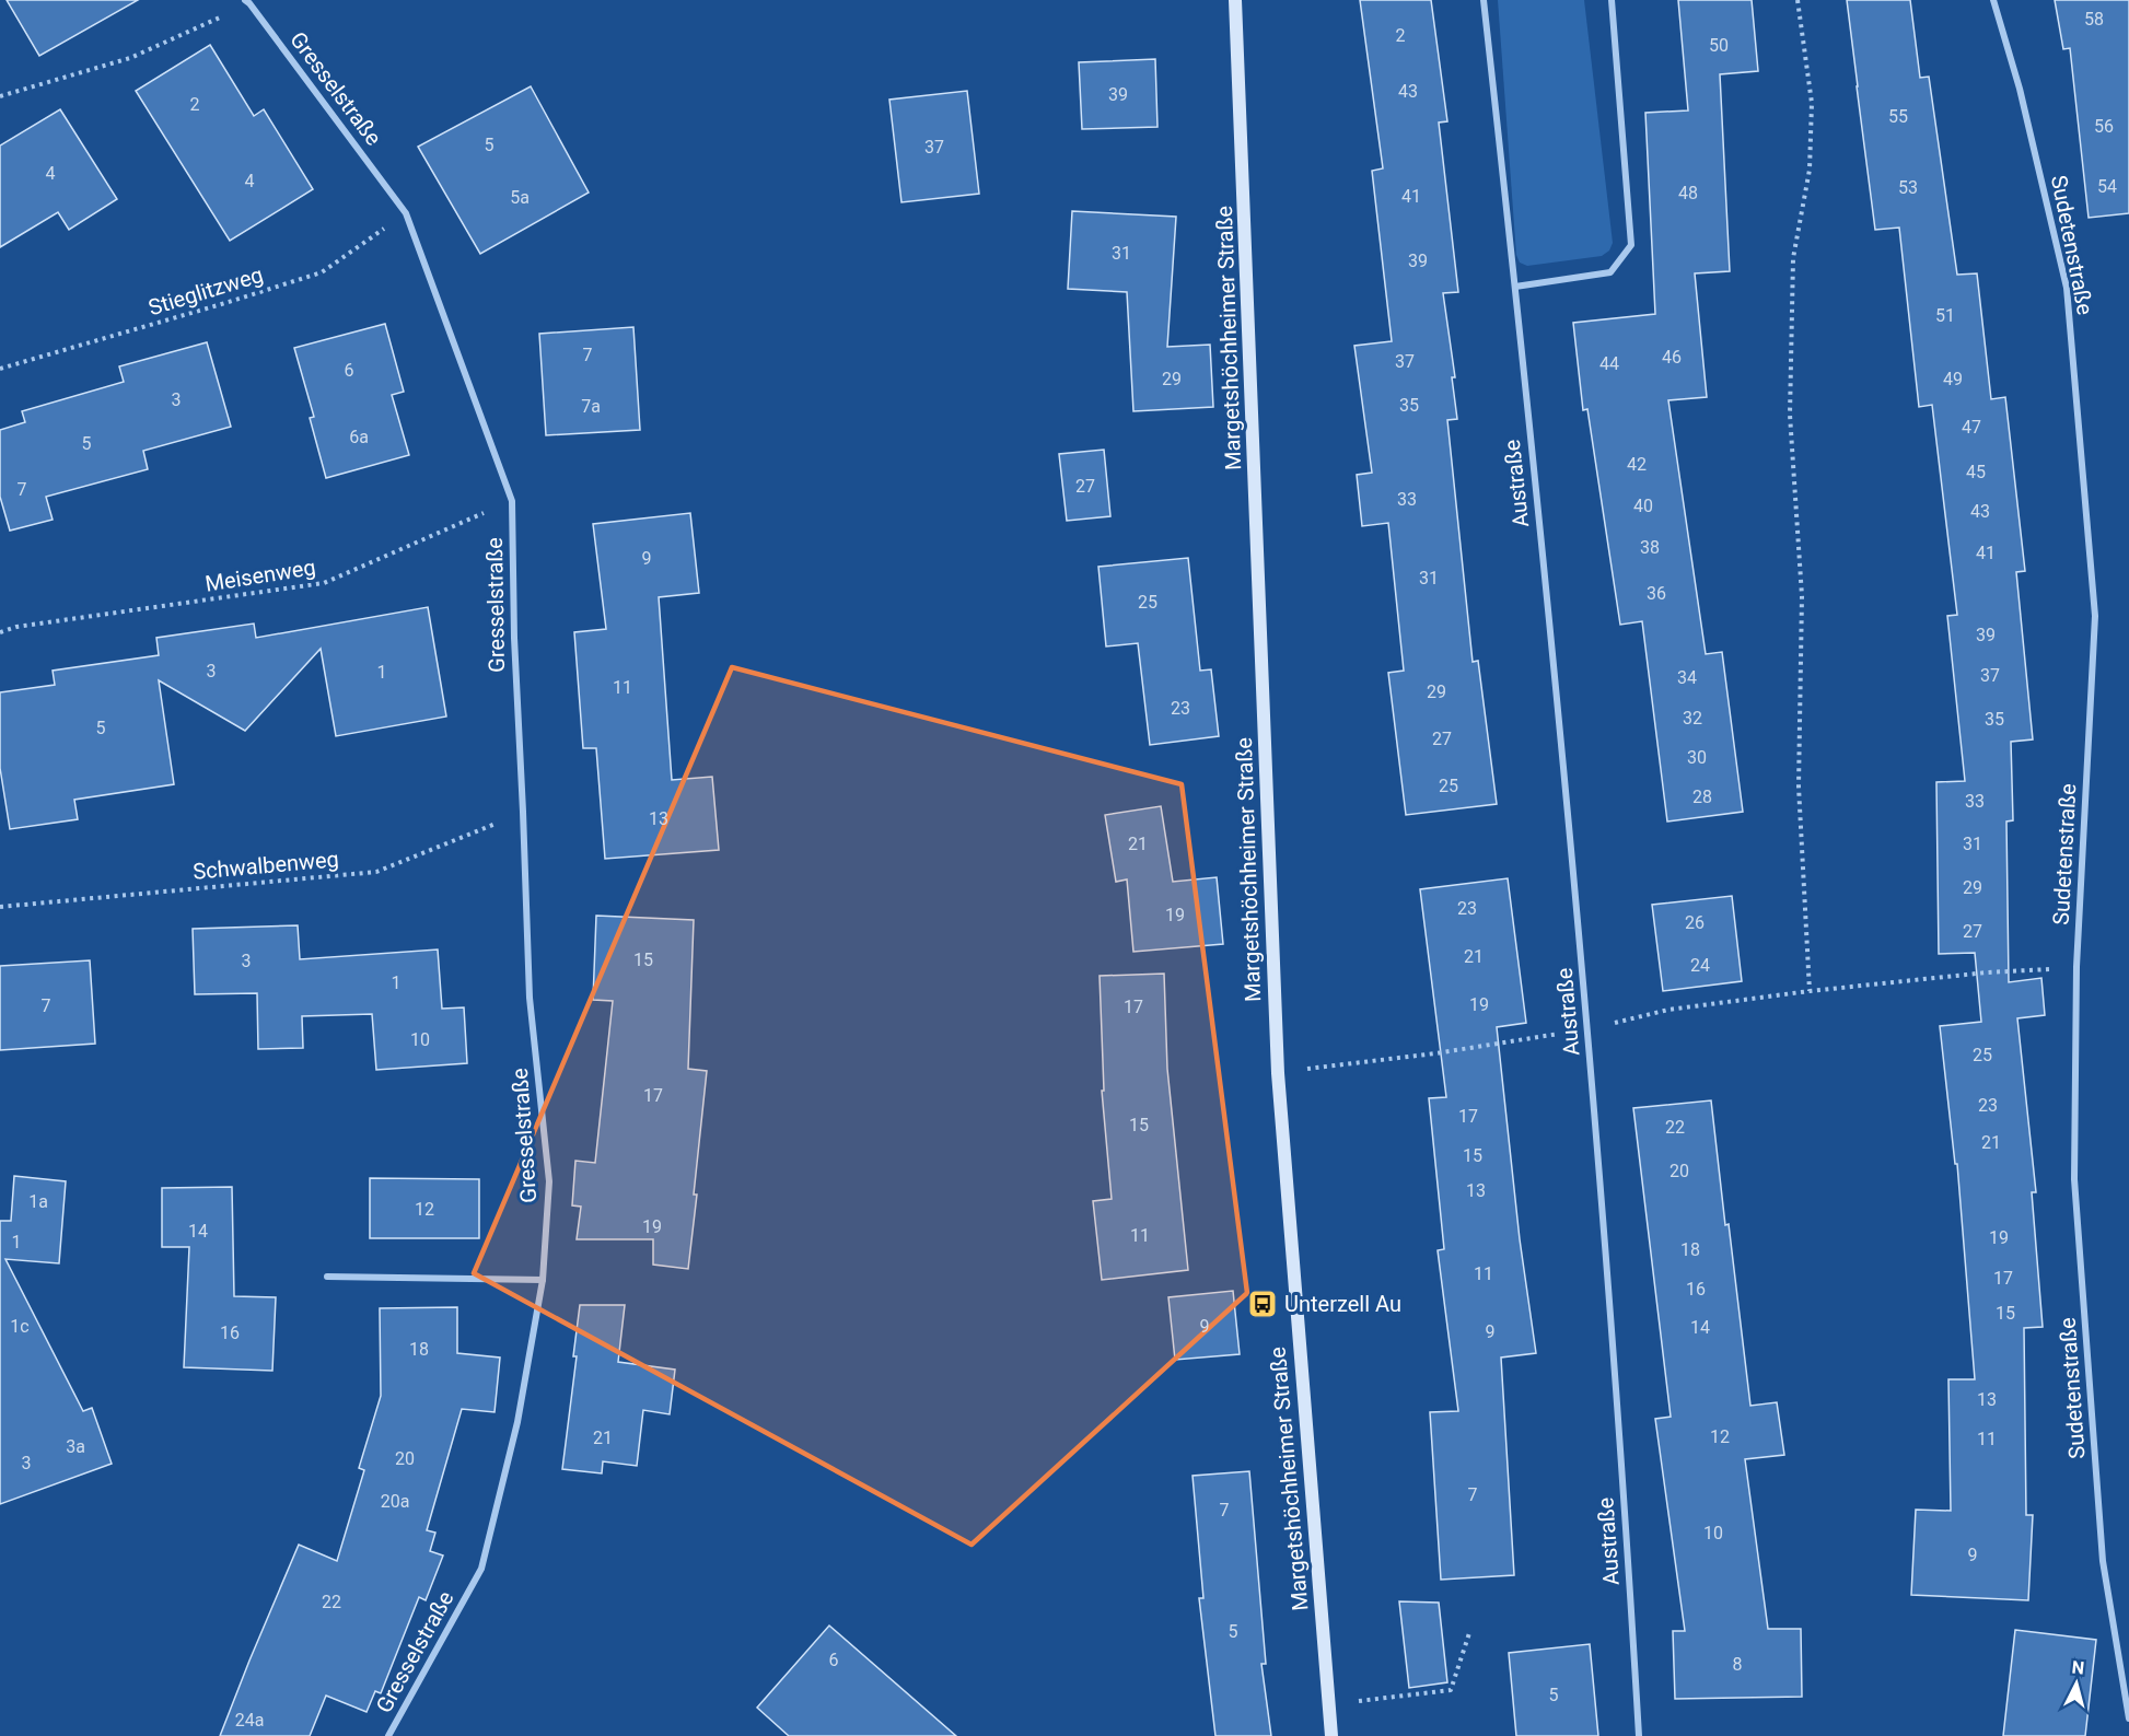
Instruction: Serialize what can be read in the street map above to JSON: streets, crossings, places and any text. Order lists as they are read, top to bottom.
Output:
{
  "streets": {
    "street": [
      "Gresselstraße",
      "Sudetenstraße",
      "Margetshöchheimer Straße",
      "Austraße"
    ],
    "path": ["Stieglitzweg", "Meisenweg", "Schwalbenweg"]
  },
  "crossings": [
    ["Gresselstraße", "Stieglitzweg"],
    ["Gresselstraße", "Meisenweg"],
    ["Gresselstraße", "Schwalbenweg"]
  ],
  "places": {
    "bus stop": ["Unterzell Au"]
  },
  "house_numbers": [
    "58",
    "2",
    "50",
    "43",
    "39",
    "2",
    "55",
    "56",
    "5",
    "37",
    "4",
    "4",
    "54",
    "53",
    "48",
    "41",
    "5a",
    "31",
    "39",
    "51",
    "7",
    "46",
    "37",
    "44",
    "6",
    "29",
    "49",
    "3",
    "35",
    "7a",
    "47",
    "6a",
    "5",
    "42",
    "45",
    "27",
    "7",
    "33",
    "40",
    "43",
    "38",
    "41",
    "9",
    "31",
    "36",
    "25",
    "39",
    "3",
    "1",
    "37",
    "34",
    "11",
    "29",
    "23",
    "32",
    "35",
    "5",
    "27",
    "30",
    "25",
    "28",
    "33",
    "13",
    "21",
    "31",
    "29",
    "23",
    "19",
    "26",
    "27",
    "21",
    "15",
    "3",
    "24",
    "1",
    "19",
    "7",
    "17",
    "10",
    "25",
    "17",
    "23",
    "17",
    "15",
    "22",
    "21",
    "15",
    "20",
    "13",
    "1a",
    "12",
    "19",
    "14",
    "11",
    "19",
    "1",
    "18",
    "11",
    "17",
    "16",
    "15",
    "1c",
    "9",
    "14",
    "9",
    "16",
    "18",
    "13",
    "12",
    "21",
    "11",
    "3a",
    "20",
    "3",
    "7",
    "20a",
    "7",
    "10",
    "9",
    "22",
    "5",
    "6",
    "8",
    "5",
    "24a"
  ],
  "north": "top"
}
